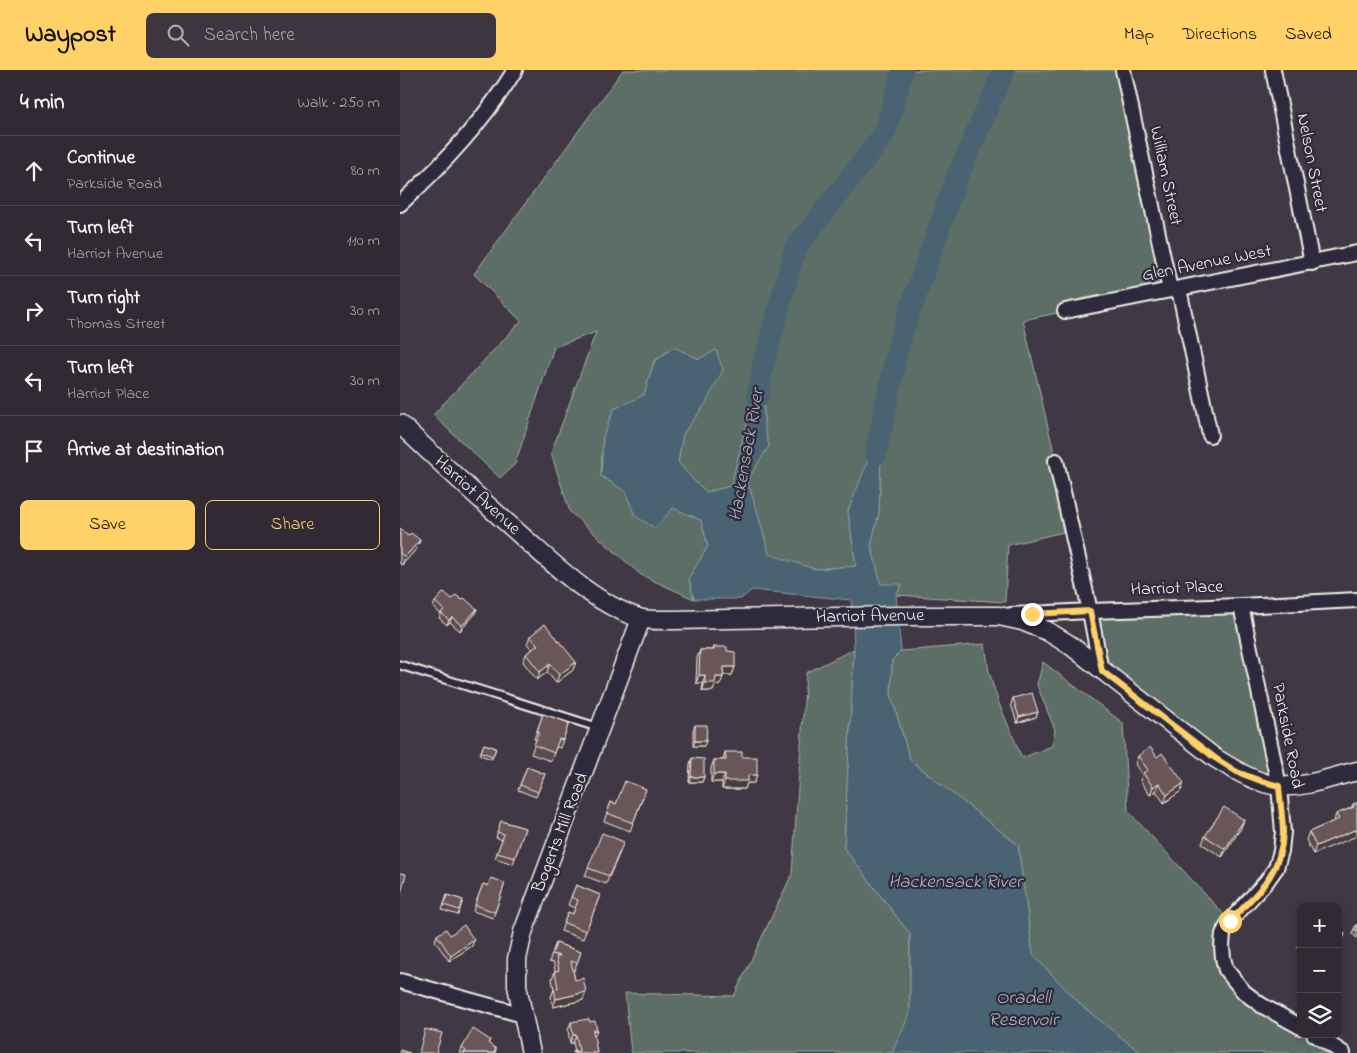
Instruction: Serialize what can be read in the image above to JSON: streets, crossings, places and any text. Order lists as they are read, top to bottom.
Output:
{
  "streets": {
    "street": [
      "Nelson Street",
      "William Street",
      "Glen Avenue West",
      "Harriot Avenue",
      "Harriot Place",
      "Parkside Road",
      "Bogerts Mill Road"
    ]
  },
  "crossings": [
    ["Nelson Street", "Glen Avenue West"],
    ["William Street", "Glen Avenue West"],
    ["Harriot Avenue", "Harriot Place"],
    ["Harriot Avenue", "Parkside Road"],
    ["Harriot Avenue", "Bogerts Mill Road"],
    ["Harriot Place", "Parkside Road"]
  ],
  "water": ["Hackensack River", "Oradell Reservoir"],
  "page": {
    "header": "Waypost",
    "search": "Search here",
    "nav": ["Map", "Directions", "Saved"],
    "heading": ["4 min", "Walk · 250 m"],
    "list": [
      ["Continue", "Parkside Road", "80 m"],
      ["Turn left", "Harriot Avenue", "110 m"],
      ["Turn right", "Thomas Street", "30 m"],
      ["Turn left", "Harriot Place", "30 m"],
      "Arrive at destination"
    ],
    "buttons": ["Save", "Share"],
    "map_buttons": ["+", "−"]
  }
}
